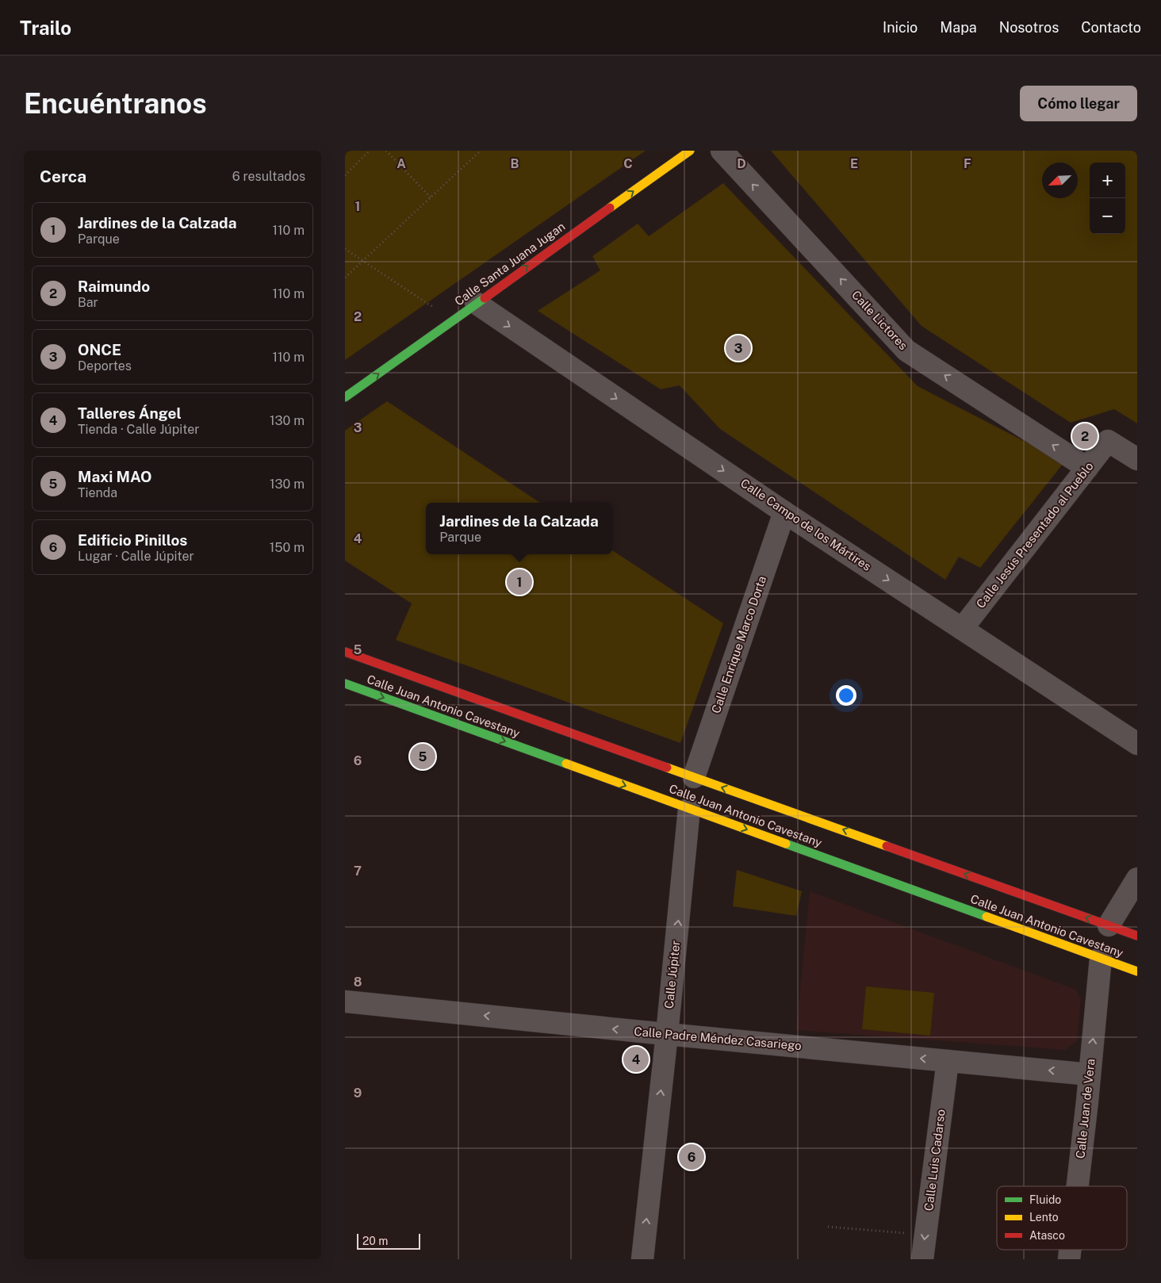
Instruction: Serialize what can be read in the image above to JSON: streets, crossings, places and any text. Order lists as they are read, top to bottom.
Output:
{
  "streets": {
    "main road": ["Calle Santa Juana Jugan", "Calle Juan Antonio Cavestany"],
    "street": [
      "Calle Lictores",
      "Calle Campo de los Mártires",
      "Calle Jesús Presentado al Pueblo",
      "Calle Enrique Marco Dorta",
      "Calle Júpiter",
      "Calle Padre Méndez Casariego",
      "Calle Juan de Vera",
      "Calle Luis Cadarso"
    ]
  },
  "crossings": [
    ["Calle Santa Juana Jugan", "Calle Campo de los Mártires"],
    ["Calle Lictores", "Calle Jesús Presentado al Pueblo"],
    ["Calle Campo de los Mártires", "Calle Jesús Presentado al Pueblo"],
    ["Calle Campo de los Mártires", "Calle Enrique Marco Dorta"],
    ["Calle Enrique Marco Dorta", "Calle Juan Antonio Cavestany"],
    ["Calle Juan Antonio Cavestany", "Calle Júpiter"],
    ["Calle Juan Antonio Cavestany", "Calle Juan de Vera"],
    ["Calle Júpiter", "Calle Padre Méndez Casariego"],
    ["Calle Padre Méndez Casariego", "Calle Juan de Vera"],
    ["Calle Padre Méndez Casariego", "Calle Luis Cadarso"]
  ],
  "one_way": [
    "Calle Santa Juana Jugan",
    "Calle Lictores",
    "Calle Campo de los Mártires",
    "Calle Júpiter",
    "Calle Padre Méndez Casariego",
    "Calle Juan de Vera",
    "Calle Luis Cadarso"
  ],
  "legend": ["Fluido", "Lento", "Atasco"],
  "scale_bar": "20 m",
  "north": "bottom left",
  "page": {
    "header": "Trailo",
    "nav": [
      "Inicio",
      "Mapa",
      "Nosotros",
      "Contacto"
    ],
    "buttons": "Cómo llegar",
    "title": "Encuéntranos",
    "heading": ["Cerca", "6 resultados"],
    "map_buttons": ["+", "−"],
    "list": [
      {
        "mark": "1",
        "name": "Jardines de la Calzada",
        "note": "Parque",
        "value": "110 m"
      },
      {
        "mark": "2",
        "name": "Raimundo",
        "note": "Bar",
        "value": "110 m"
      },
      {
        "mark": "3",
        "name": "ONCE",
        "note": "Deportes",
        "value": "110 m"
      },
      {
        "mark": "4",
        "name": "Talleres Ángel",
        "note": "Tienda · Calle Júpiter",
        "value": "130 m"
      },
      {
        "mark": "5",
        "name": "Maxi MAO",
        "note": "Tienda",
        "value": "130 m"
      },
      {
        "mark": "6",
        "name": "Edificio Pinillos",
        "note": "Lugar · Calle Júpiter",
        "value": "150 m"
      }
    ],
    "pins": [
      "3",
      "2",
      "1",
      "5",
      "4",
      "6"
    ],
    "popup": ["Jardines de la Calzada", "Parque"],
    "scale": "20 m"
  },
  "grid": {
    "columns": [
      "A",
      "B",
      "C",
      "D",
      "E",
      "F"
    ],
    "rows": [
      "1",
      "2",
      "3",
      "4",
      "5",
      "6",
      "7",
      "8",
      "9"
    ]
  }
}
